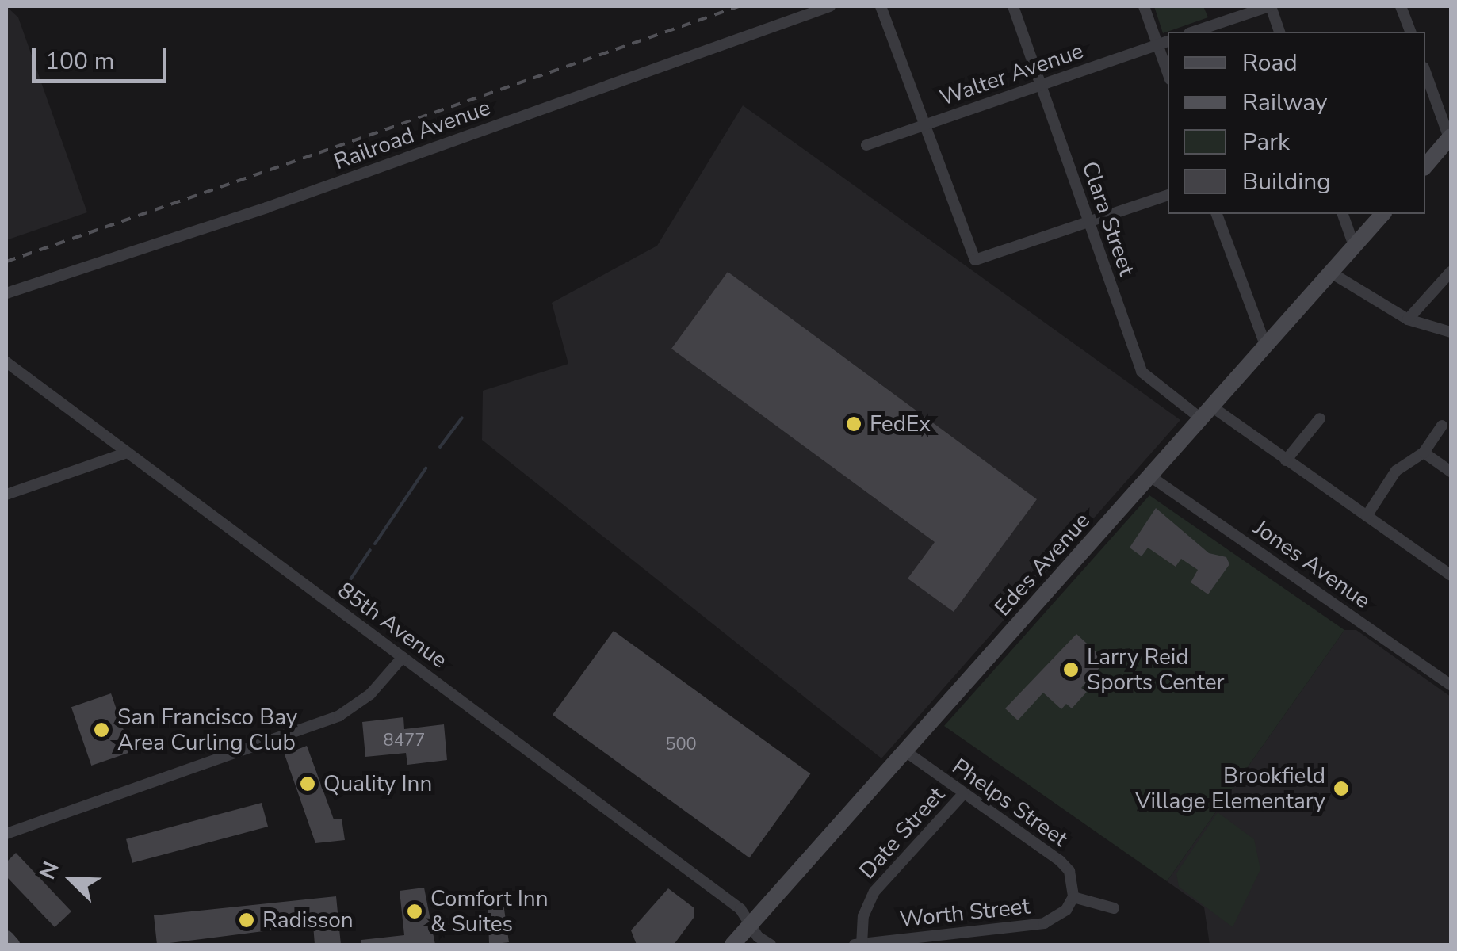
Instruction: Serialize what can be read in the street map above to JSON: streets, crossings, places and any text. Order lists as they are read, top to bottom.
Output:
{
  "streets": {
    "street": [
      "Walter Avenue",
      "Railroad Avenue",
      "Clara Street",
      "Edes Avenue",
      "Jones Avenue",
      "85th Avenue",
      "Phelps Street",
      "Date Street",
      "Worth Street"
    ]
  },
  "crossings": [
    ["Walter Avenue", "Clara Street"],
    ["Clara Street", "Edes Avenue"],
    ["Edes Avenue", "Jones Avenue"],
    ["Edes Avenue", "85th Avenue"],
    ["Edes Avenue", "Phelps Street"],
    ["Phelps Street", "Date Street"],
    ["Phelps Street", "Worth Street"],
    ["Date Street", "Worth Street"]
  ],
  "places": [
    "FedEx",
    "Larry Reid Sports Center",
    "San Francisco Bay Area Curling Club",
    "Quality Inn",
    "Brookfield Village Elementary",
    "Comfort Inn & Suites",
    "Radisson"
  ],
  "house_numbers": ["8477", "500"],
  "legend": [
    "Road",
    "Railway",
    "Park",
    "Building"
  ],
  "scale_bar": "100 m",
  "north": "top left"
}
